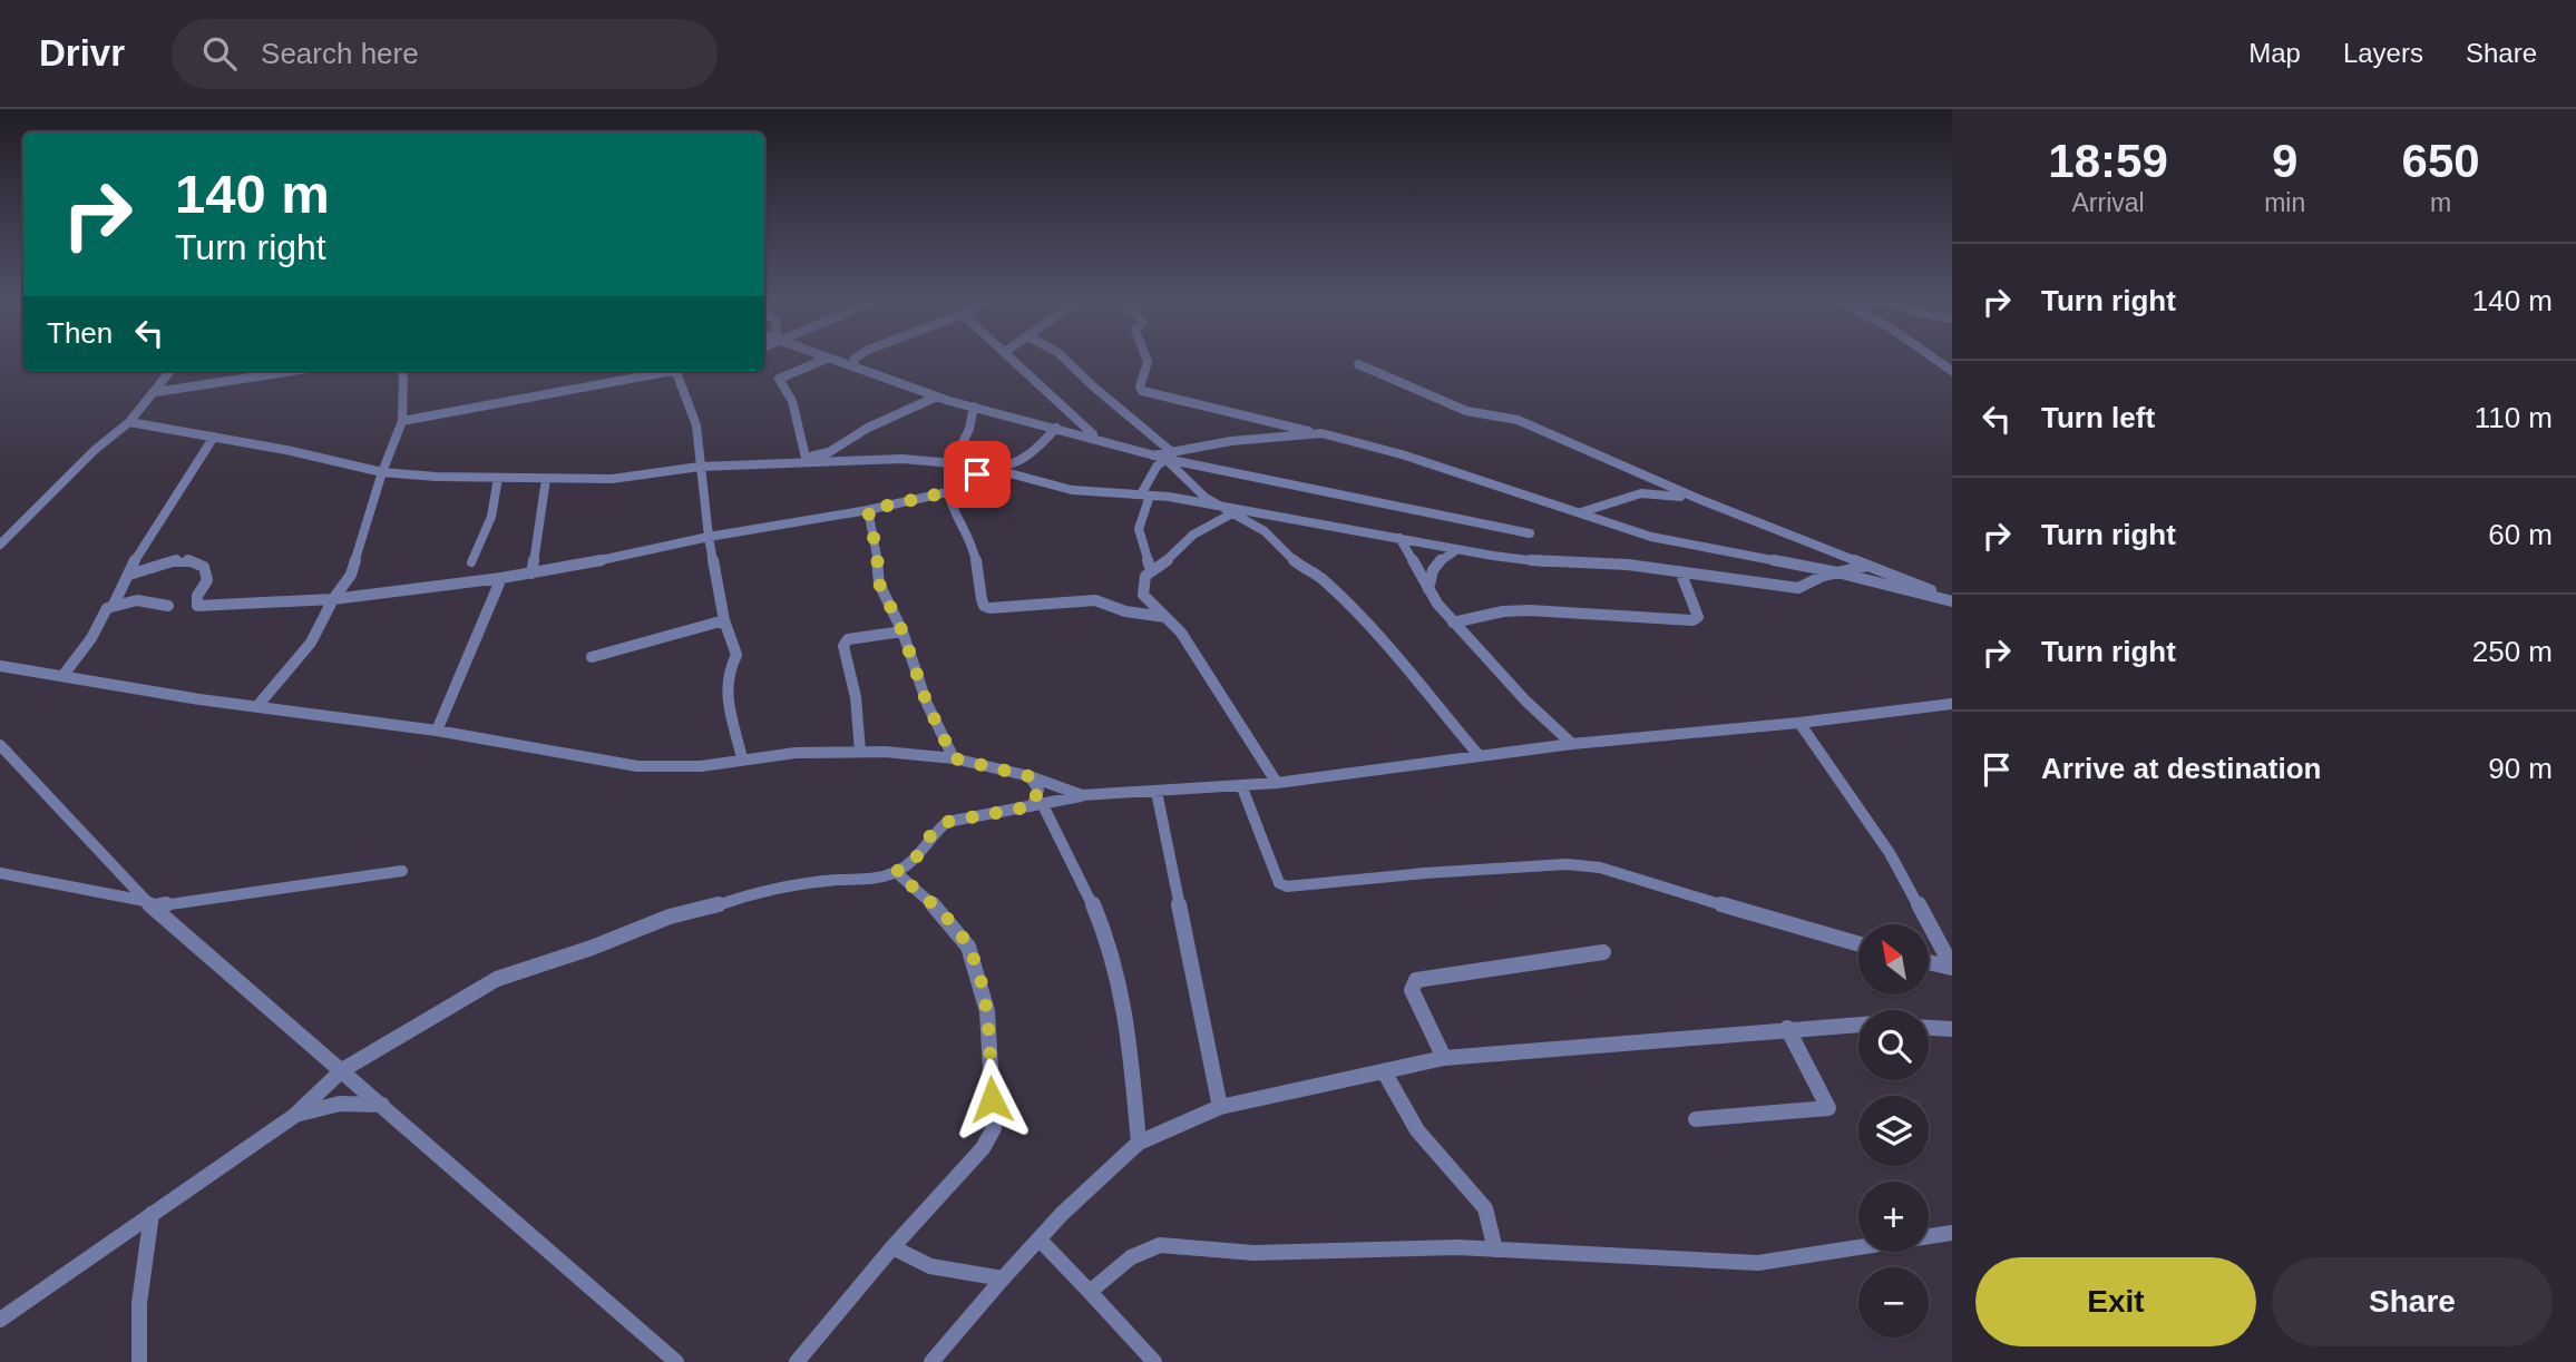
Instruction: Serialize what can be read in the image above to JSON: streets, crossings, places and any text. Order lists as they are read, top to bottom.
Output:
{
  "north": "top left",
  "page": {
    "header": "Drivr",
    "search": "Search here",
    "nav": ["Map", "Layers", "Share"],
    "eta": [
      "18:59",
      "Arrival",
      "9",
      "min",
      "650",
      "m"
    ],
    "turn": ["140 m", "Turn right"],
    "list": [
      {
        "name": "Turn right",
        "value": "140 m"
      },
      {
        "name": "Turn left",
        "value": "110 m"
      },
      {
        "name": "Turn right",
        "value": "60 m"
      },
      {
        "name": "Turn right",
        "value": "250 m"
      },
      {
        "name": "Arrive at destination",
        "value": "90 m"
      }
    ],
    "then": "Then",
    "map_buttons": ["+", "−"],
    "buttons": ["Exit", "Share"]
  }
}
